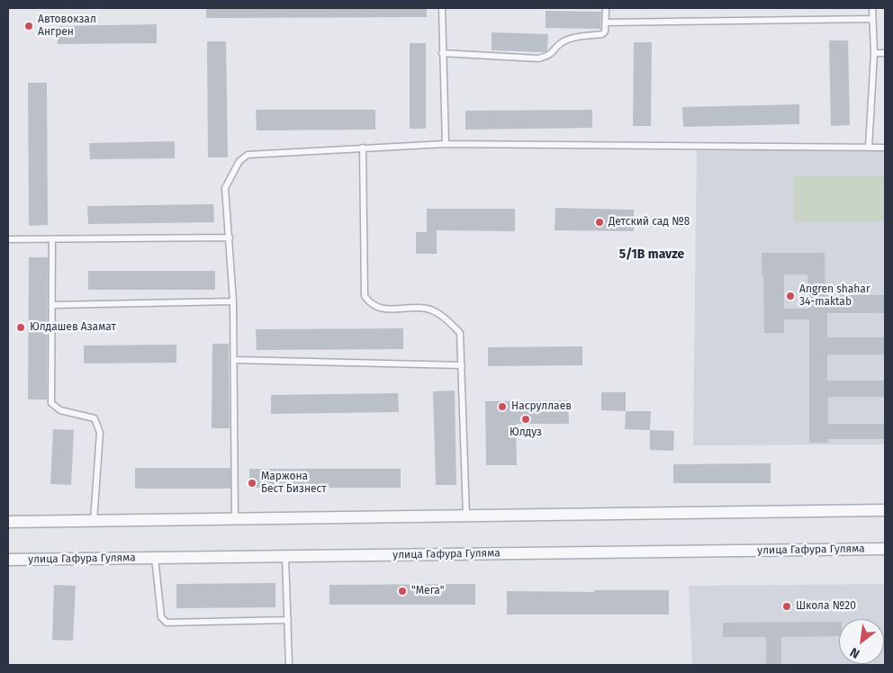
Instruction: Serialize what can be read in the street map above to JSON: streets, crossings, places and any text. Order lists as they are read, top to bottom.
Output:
{
  "streets": {
    "street": ["улица Гафура Гуляма"]
  },
  "districts": ["5/1B mavze"],
  "places": [
    "Автовокзал Ангрен",
    "Детский сад №8",
    "Angren shahar 34-maktab",
    "Юлдашев Азамат",
    "Насруллаев",
    "Юлдуз",
    "Маржона Бест Бизнест",
    "\"Мега\"",
    "Школа №20"
  ],
  "north": "bottom left"
}
